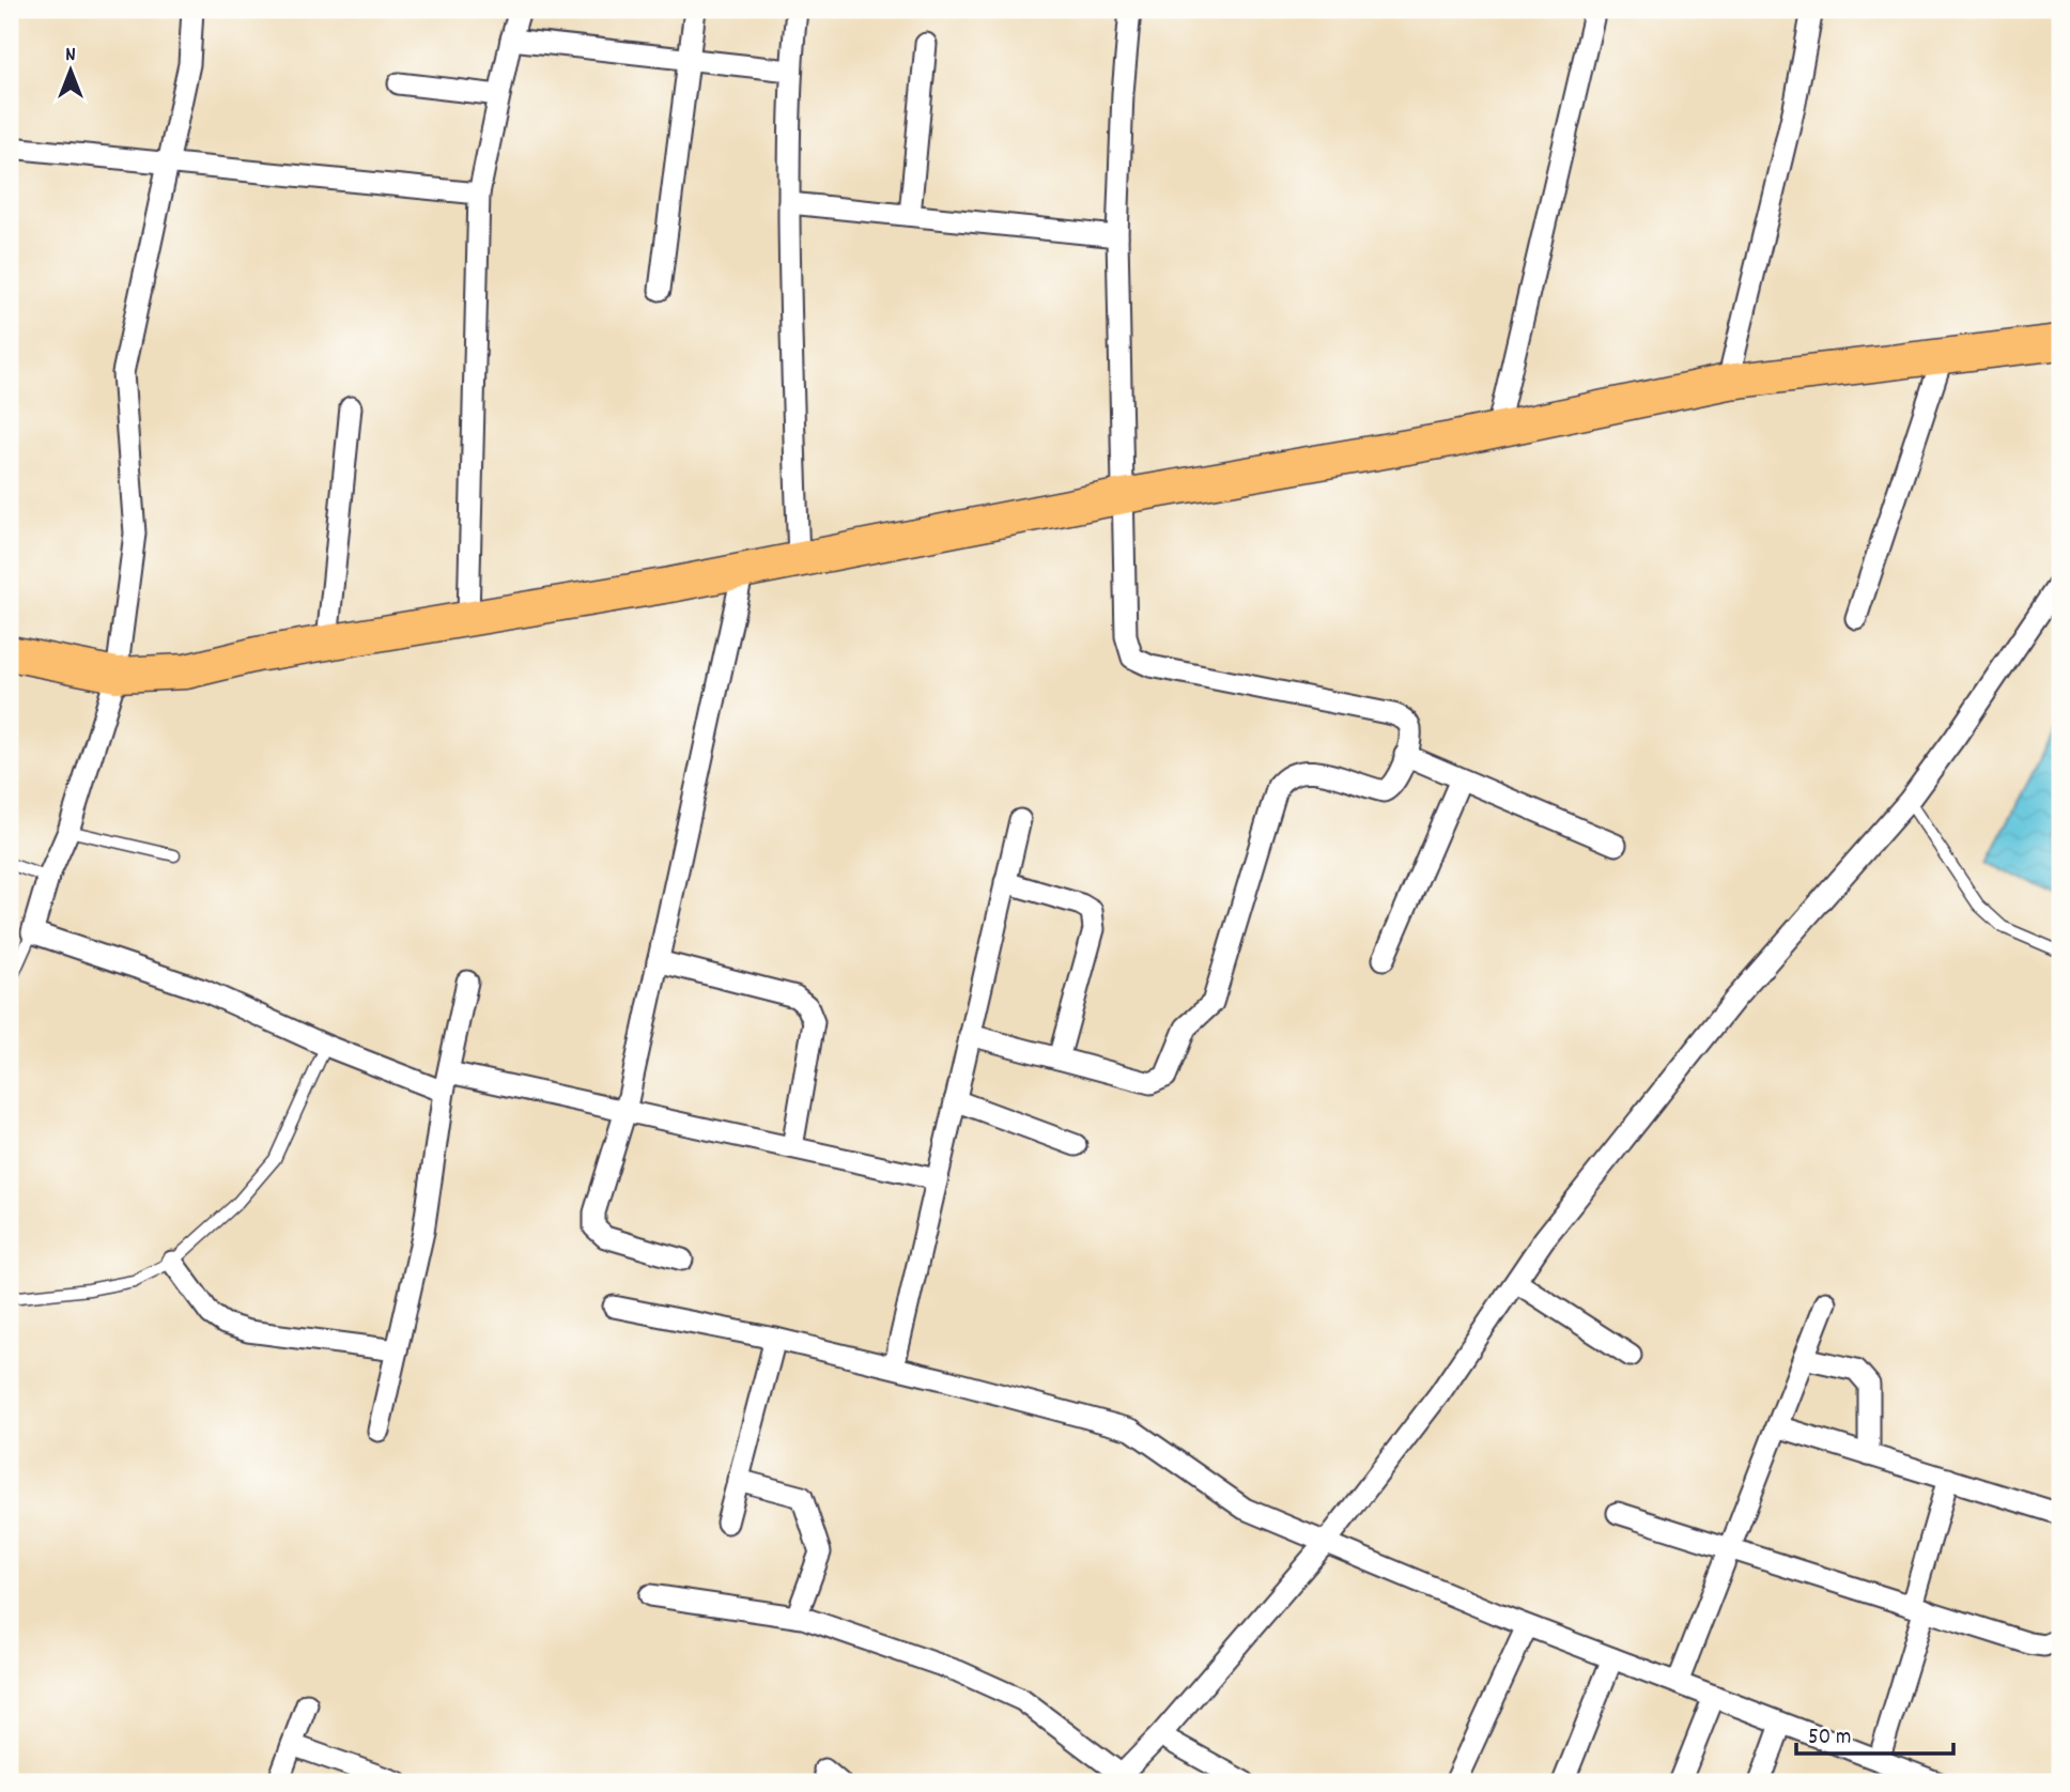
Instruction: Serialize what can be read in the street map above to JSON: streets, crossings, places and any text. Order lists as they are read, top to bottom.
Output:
{
  "scale_bar": "50 m",
  "north": "top"
}
